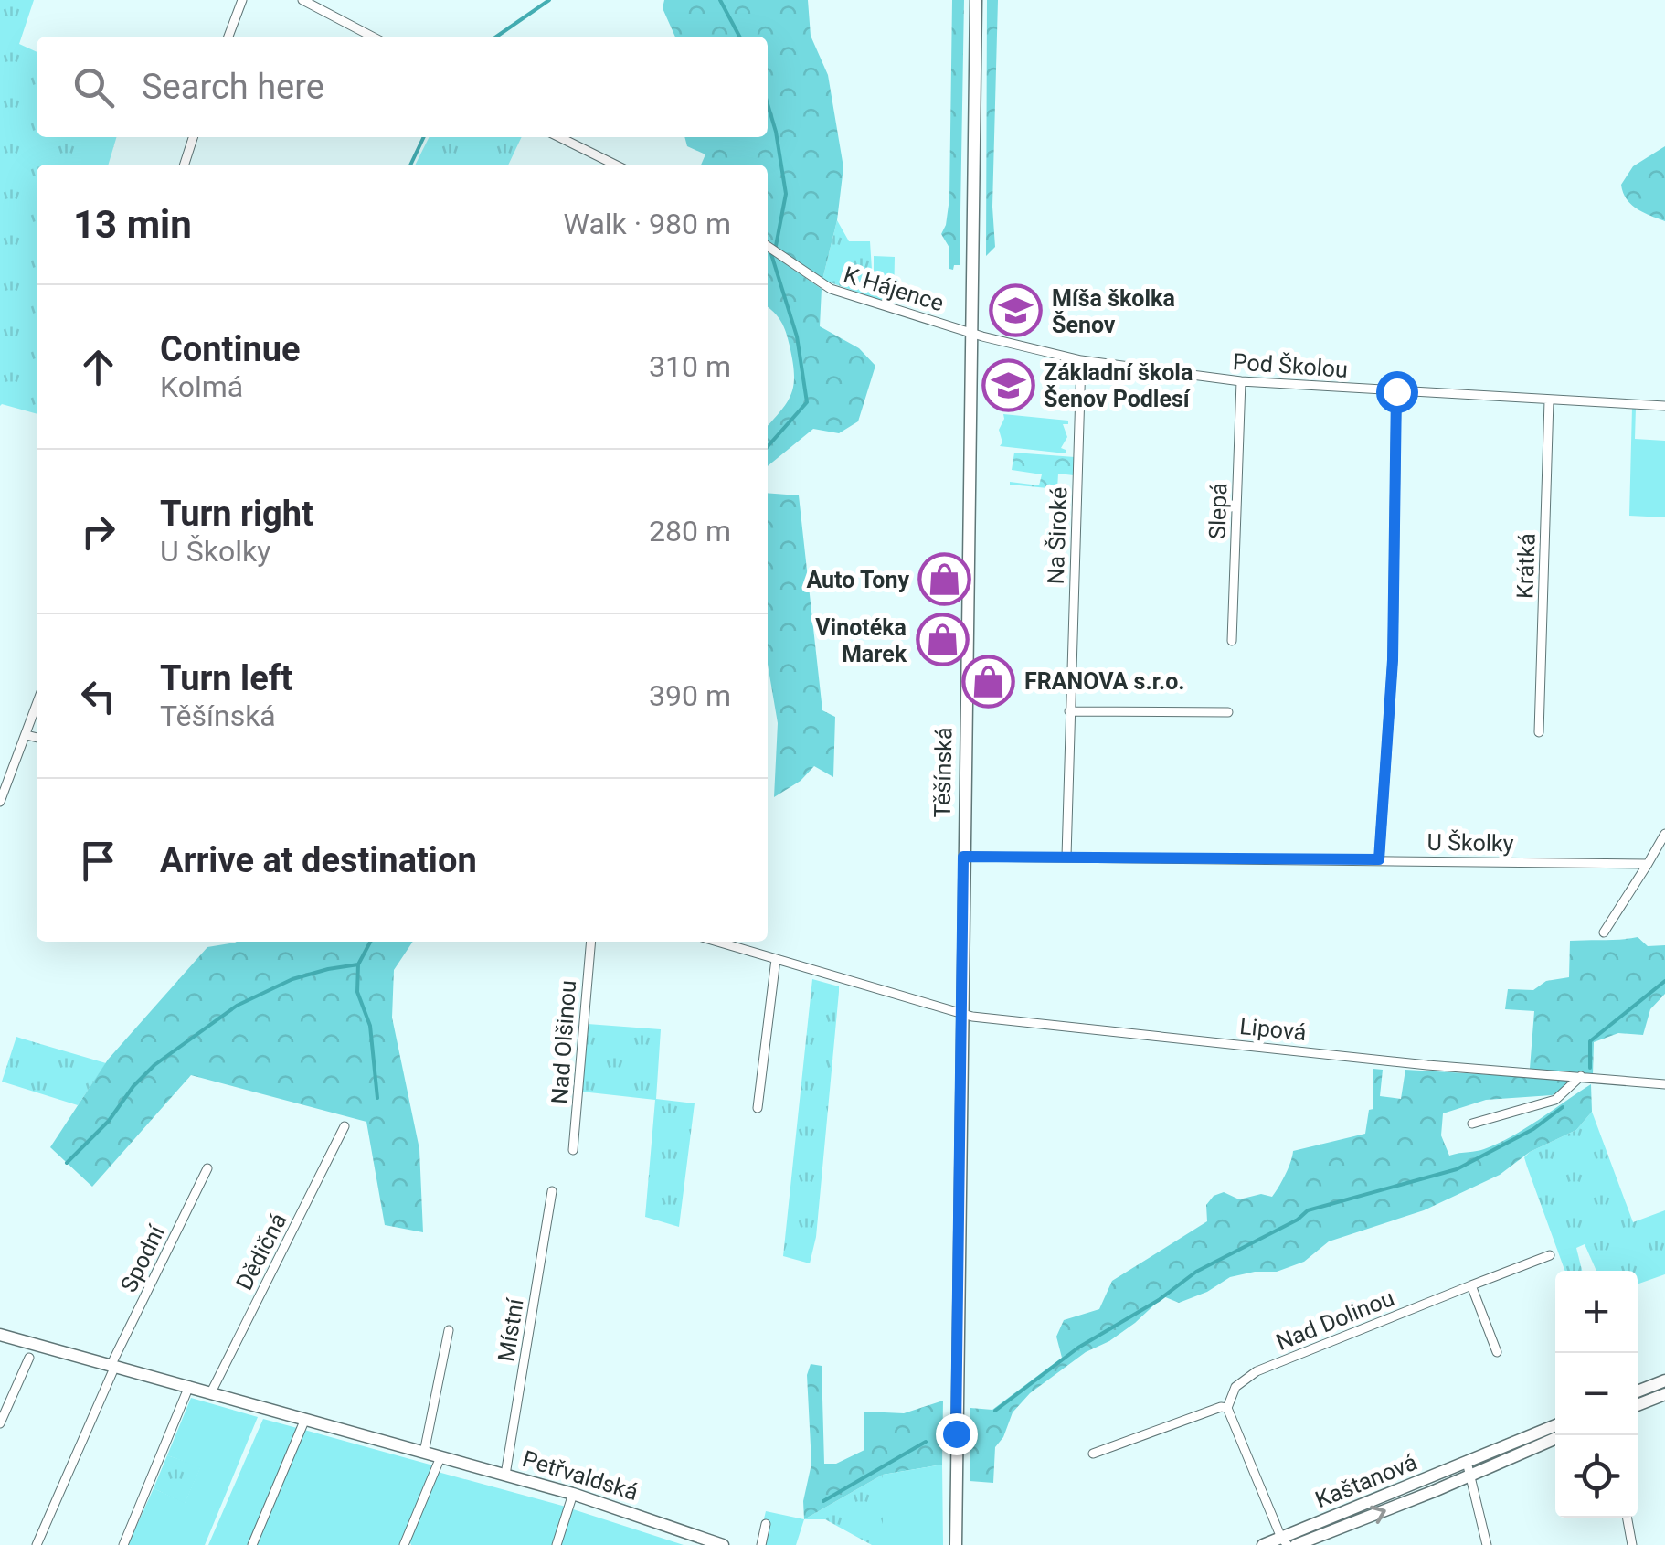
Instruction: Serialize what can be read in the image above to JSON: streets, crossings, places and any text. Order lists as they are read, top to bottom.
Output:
{
  "streets": {
    "main road": ["Těšínská", "Petřvaldská", "Kaštanová"],
    "street": [
      "K Hájence",
      "Pod Školou",
      "Slepá",
      "Na Široké",
      "Krátká",
      "U Školky",
      "Lipová",
      "Nad Olšinou",
      "Dědičná",
      "Spodní",
      "Nad Dolinou",
      "Místní"
    ]
  },
  "crossings": [
    ["K Hájence", "Pod Školou"],
    ["K Hájence", "Těšínská"],
    ["Pod Školou", "Slepá"],
    ["Pod Školou", "Na Široké"],
    ["Pod Školou", "Krátká"],
    ["Pod Školou", "Těšínská"],
    ["Na Široké", "U Školky"],
    ["Těšínská", "U Školky"],
    ["Těšínská", "Lipová"],
    ["Dědičná", "Petřvaldská"],
    ["Spodní", "Petřvaldská"],
    ["Místní", "Petřvaldská"]
  ],
  "places": {
    "school or university": ["Míša školka Šenov", "Základní škola Šenov Podlesí"],
    "shop": ["Auto Tony", "Vinotéka Marek", "FRANOVA s.r.o."]
  },
  "page": {
    "search": "Search here",
    "heading": ["13 min", "Walk · 980 m"],
    "list": [
      ["Continue", "Kolmá", "310 m"],
      ["Turn right", "U Školky", "280 m"],
      ["Turn left", "Těšínská", "390 m"],
      "Arrive at destination"
    ],
    "map_buttons": ["+", "−"]
  }
}
